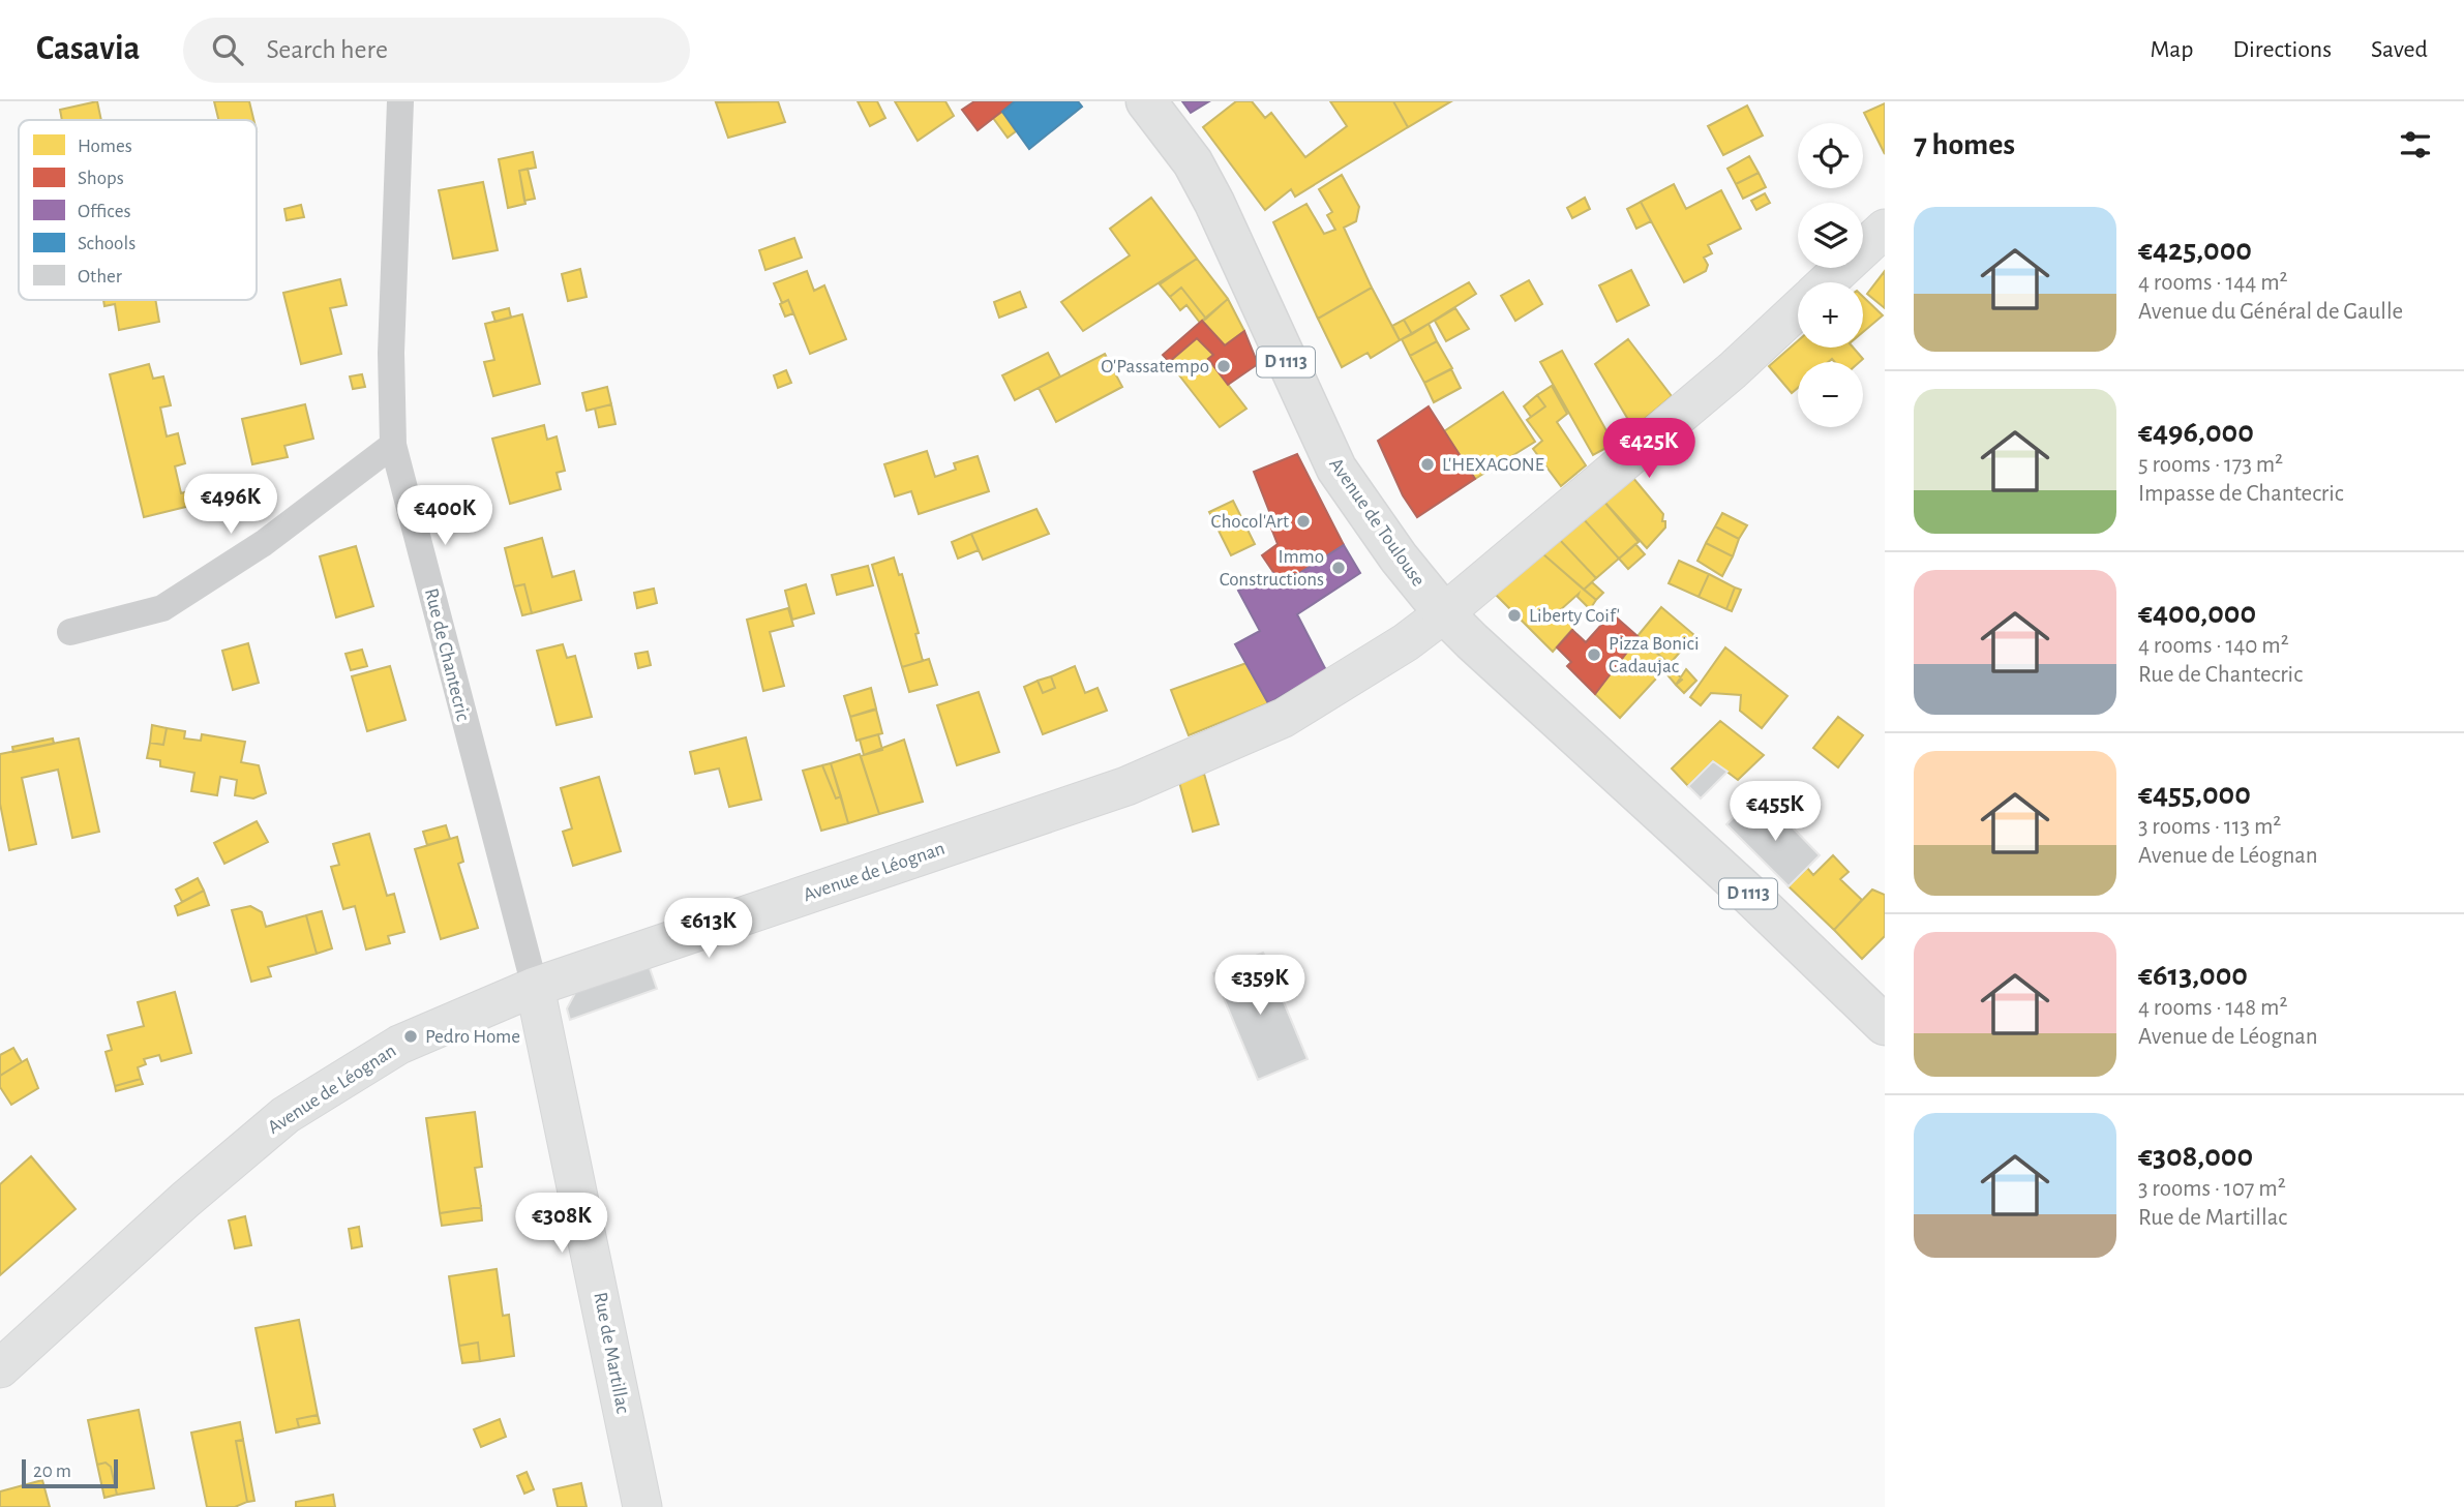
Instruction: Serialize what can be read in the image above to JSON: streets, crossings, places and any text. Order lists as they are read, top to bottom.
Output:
{
  "streets": {
    "main road": ["D 1113", "Avenue de Toulouse"],
    "street": ["Rue de Chantecric", "Avenue de Léognan", "Rue de Martillac"]
  },
  "crossings": [
    ["Avenue de Toulouse", "Avenue de Léognan"],
    ["Rue de Chantecric", "Avenue de Léognan"],
    ["Rue de Chantecric", "Rue de Martillac"],
    ["Avenue de Léognan", "Rue de Martillac"]
  ],
  "places": [
    "O'Passatempo",
    "L'HEXAGONE",
    "Chocol'Art",
    "Immo Constructions",
    "Liberty Coif'",
    "Pizza Bonici Cadaujac",
    "Pedro Home"
  ],
  "legend": [
    "Homes",
    "Shops",
    "Offices",
    "Schools",
    "Other"
  ],
  "scale_bar": "20 m",
  "page": {
    "header": "Casavia",
    "search": "Search here",
    "nav": ["Map", "Directions", "Saved"],
    "heading": "7 homes",
    "map_buttons": ["+", "−"],
    "list": [
      {
        "name": "€425,000",
        "note": "4 rooms · 144 m² · Avenue du Général de Gaulle"
      },
      {
        "name": "€496,000",
        "note": "5 rooms · 173 m² · Impasse de Chantecric"
      },
      {
        "name": "€400,000",
        "note": "4 rooms · 140 m² · Rue de Chantecric"
      },
      {
        "name": "€455,000",
        "note": "3 rooms · 113 m² · Avenue de Léognan"
      },
      {
        "name": "€613,000",
        "note": "4 rooms · 148 m² · Avenue de Léognan"
      },
      {
        "name": "€308,000",
        "note": "3 rooms · 107 m² · Rue de Martillac"
      }
    ],
    "price": [
      "€425K",
      "€496K",
      "€400K",
      "€455K",
      "€613K",
      "€359K",
      "€308K"
    ],
    "scale": "20 m"
  }
}
